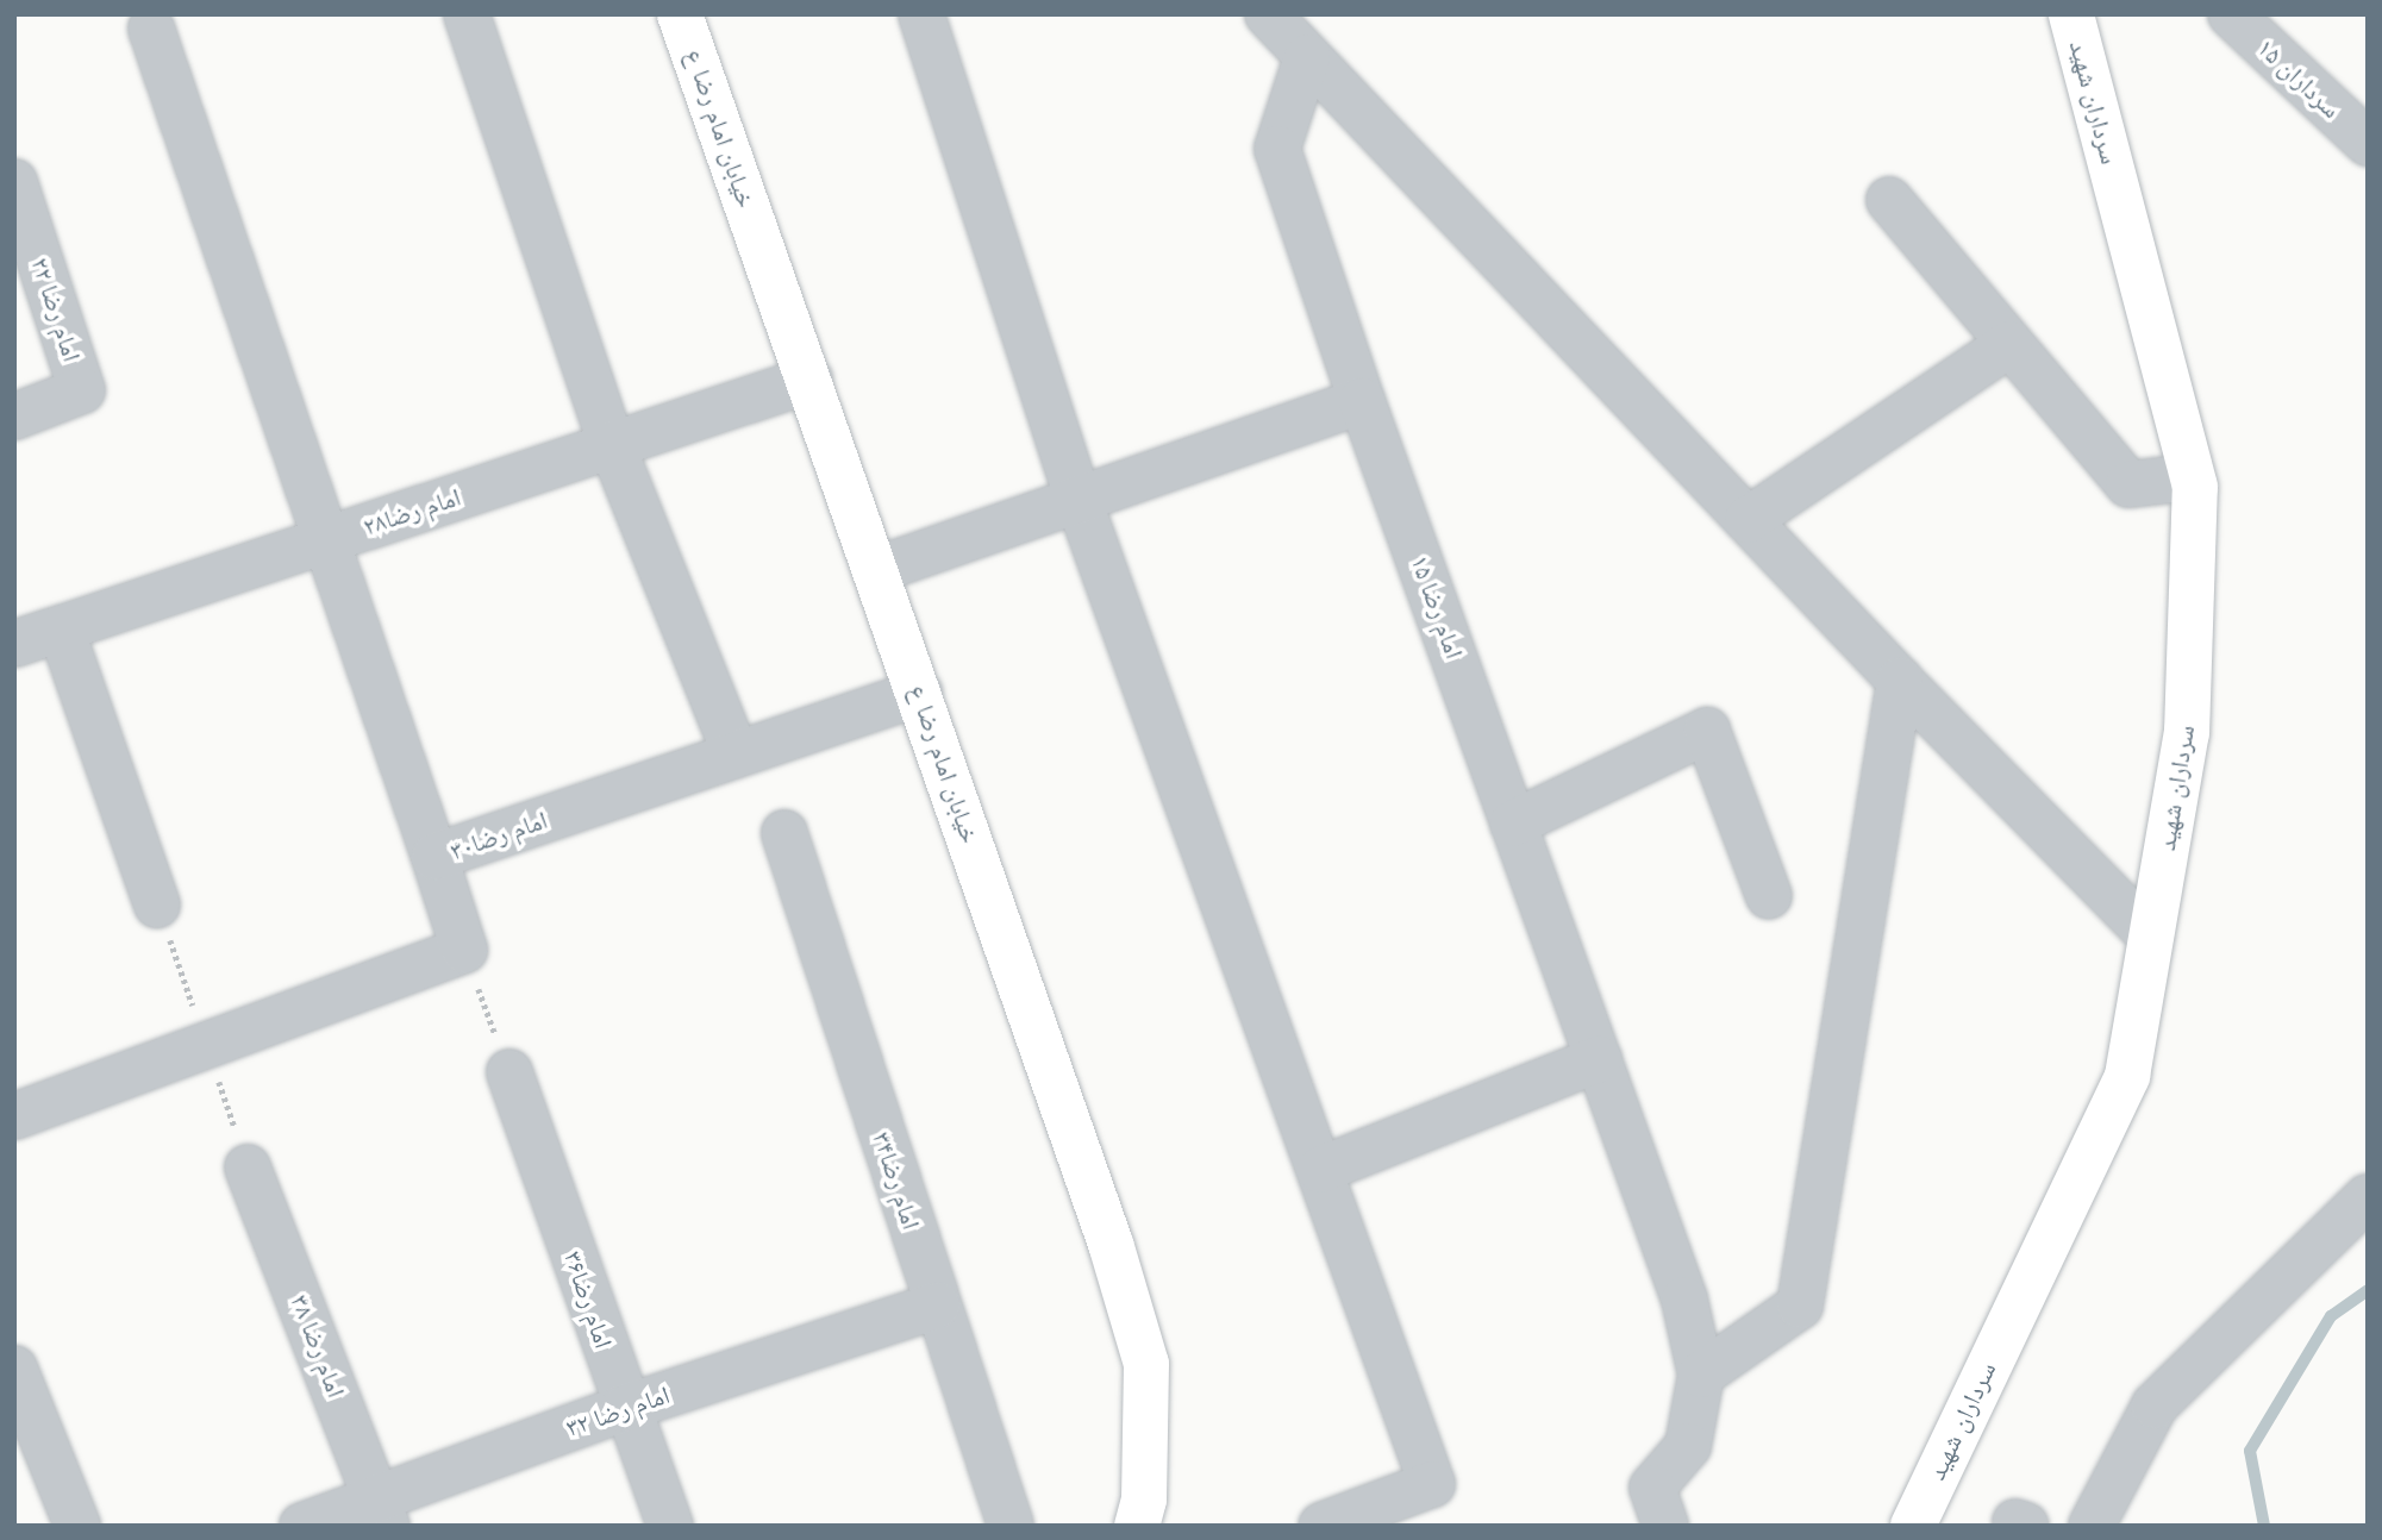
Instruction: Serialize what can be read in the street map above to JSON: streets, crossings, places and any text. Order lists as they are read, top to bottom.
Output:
{
  "streets": {
    "main road": ["سرداران شهید", "خیابان امام رضا ع"],
    "street": [
      "سرداران ۱۵",
      "امام رضا ۲۲",
      "امام رضا۲۸",
      "۱۵ امام رضا",
      "امام رضا۳۰",
      "امام رضا۳۴",
      "امام رضا۳۶",
      "امام رضا ۳۸",
      "امام رضا ۳۲"
    ]
  },
  "crossings": [
    ["خیابان امام رضا ع", "امام رضا۲۸"],
    ["خیابان امام رضا ع", "امام رضا۳۰"],
    ["امام رضا۳۴", "امام رضا ۳۲"],
    ["امام رضا۳۶", "امام رضا ۳۲"],
    ["امام رضا ۳۸", "امام رضا ۳۲"]
  ]
}
